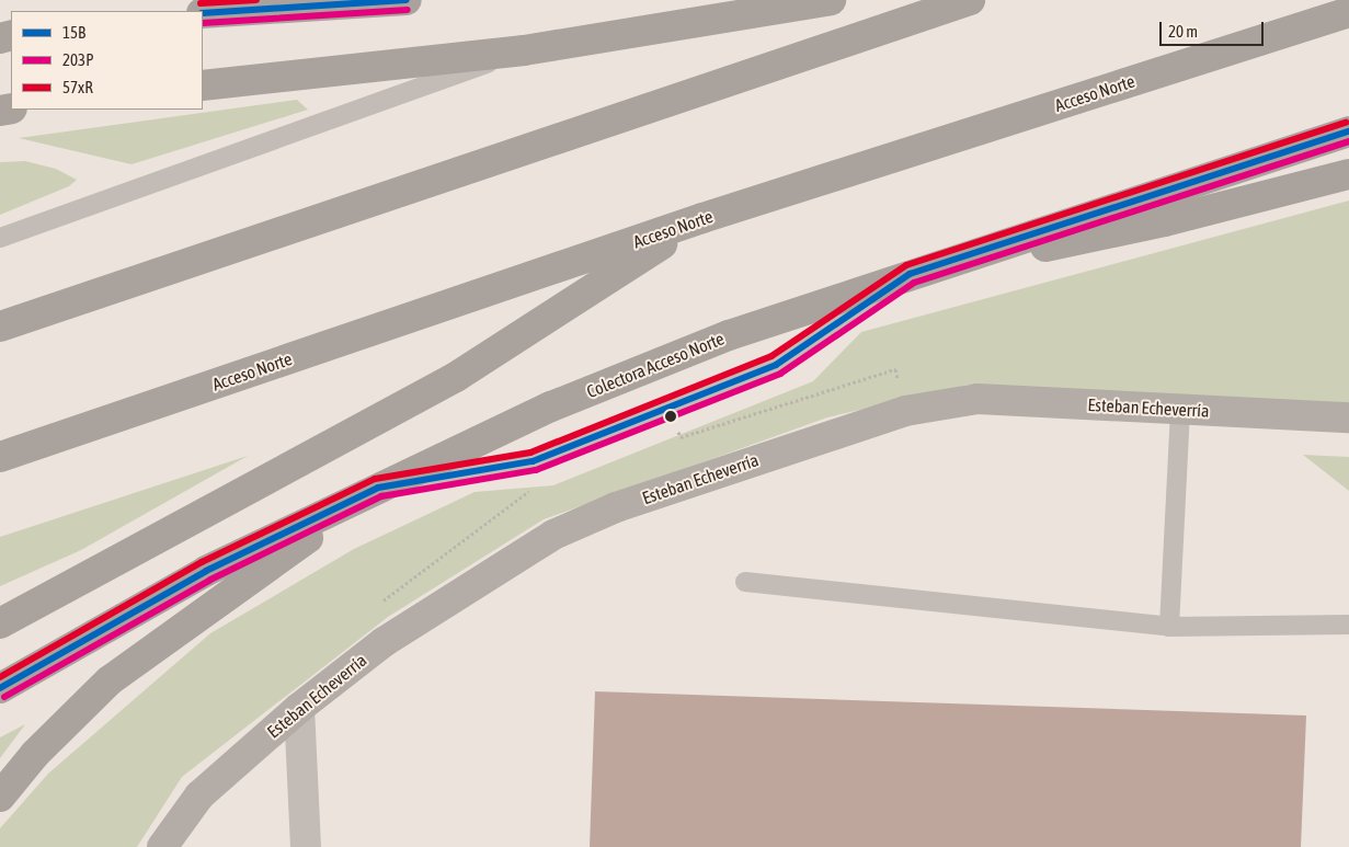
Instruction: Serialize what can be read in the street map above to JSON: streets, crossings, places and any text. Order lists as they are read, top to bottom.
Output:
{
  "streets": {
    "highway": ["Acceso Norte", "Colectora Acceso Norte"],
    "street": ["Esteban Echeverría"]
  },
  "lines": ["transit line 15B", "transit line 57xR", "transit line 203P"],
  "legend": ["15B", "203P", "57xR"],
  "scale_bar": "20 m"
}
